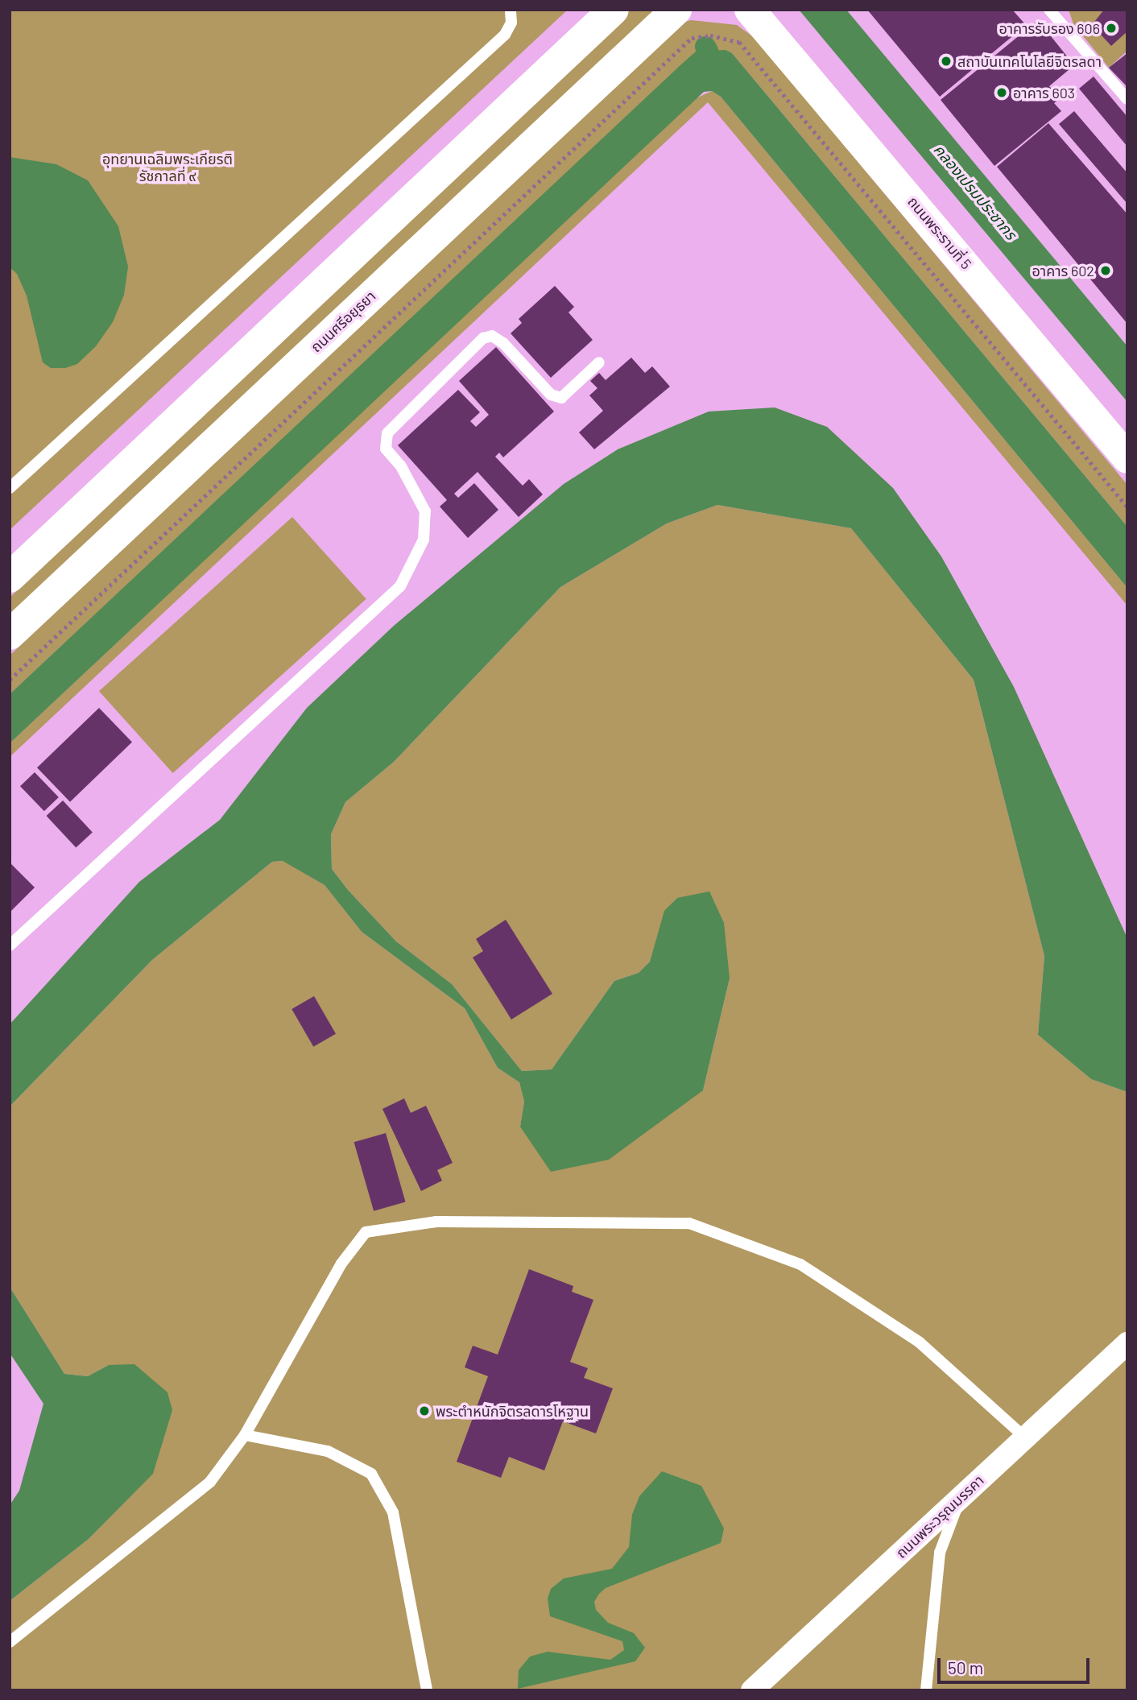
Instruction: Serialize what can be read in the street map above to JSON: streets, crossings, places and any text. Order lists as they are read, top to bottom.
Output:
{
  "streets": {
    "main road": ["ถนนพระรามที่ 5", "ถนนศรีอยุธยา"],
    "street": ["ถนนพระวรุณมรรคา"]
  },
  "water": ["คลองเปรมประชากร"],
  "parks": ["อุทยานเฉลิมพระเกียรติ รัชกาลที่ ๙"],
  "places": [
    "อาคารรับรอง 606",
    "สถาบันเทคโนโลยีจิตรลดา",
    "อาคาร 603",
    "อาคาร 602",
    "พระตำหนักจิตรลดารโหฐาน"
  ],
  "scale_bar": "50 m"
}
